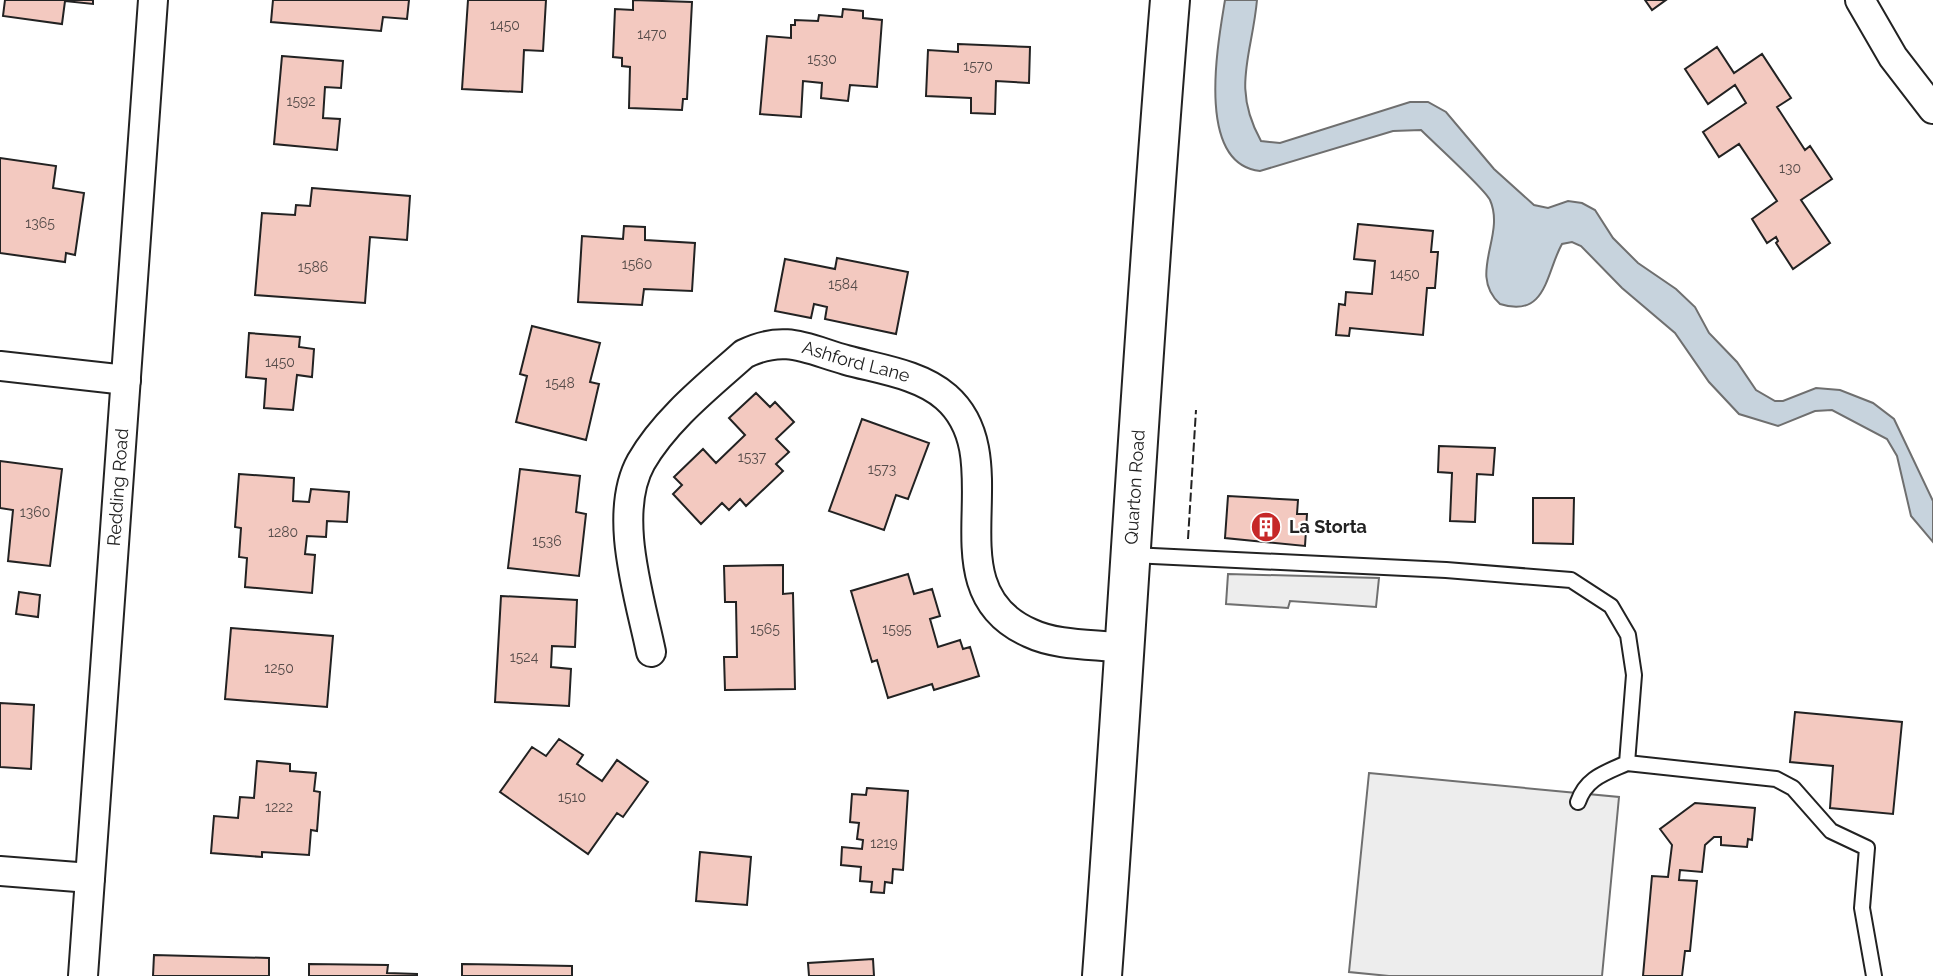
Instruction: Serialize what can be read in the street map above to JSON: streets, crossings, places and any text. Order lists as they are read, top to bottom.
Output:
{
  "streets": {
    "street": ["Ashford Lane", "Redding Road", "Quarton Road"]
  },
  "crossings": [
    ["Ashford Lane", "Quarton Road"]
  ],
  "places": {
    "building": ["La Storta"]
  },
  "house_numbers": [
    "1450",
    "1470",
    "1530",
    "1570",
    "1592",
    "130",
    "1365",
    "1560",
    "1586",
    "1450",
    "1584",
    "1450",
    "1548",
    "1537",
    "1573",
    "1360",
    "1280",
    "1536",
    "1565",
    "1595",
    "1524",
    "1250",
    "1510",
    "1222",
    "1219"
  ]
}
